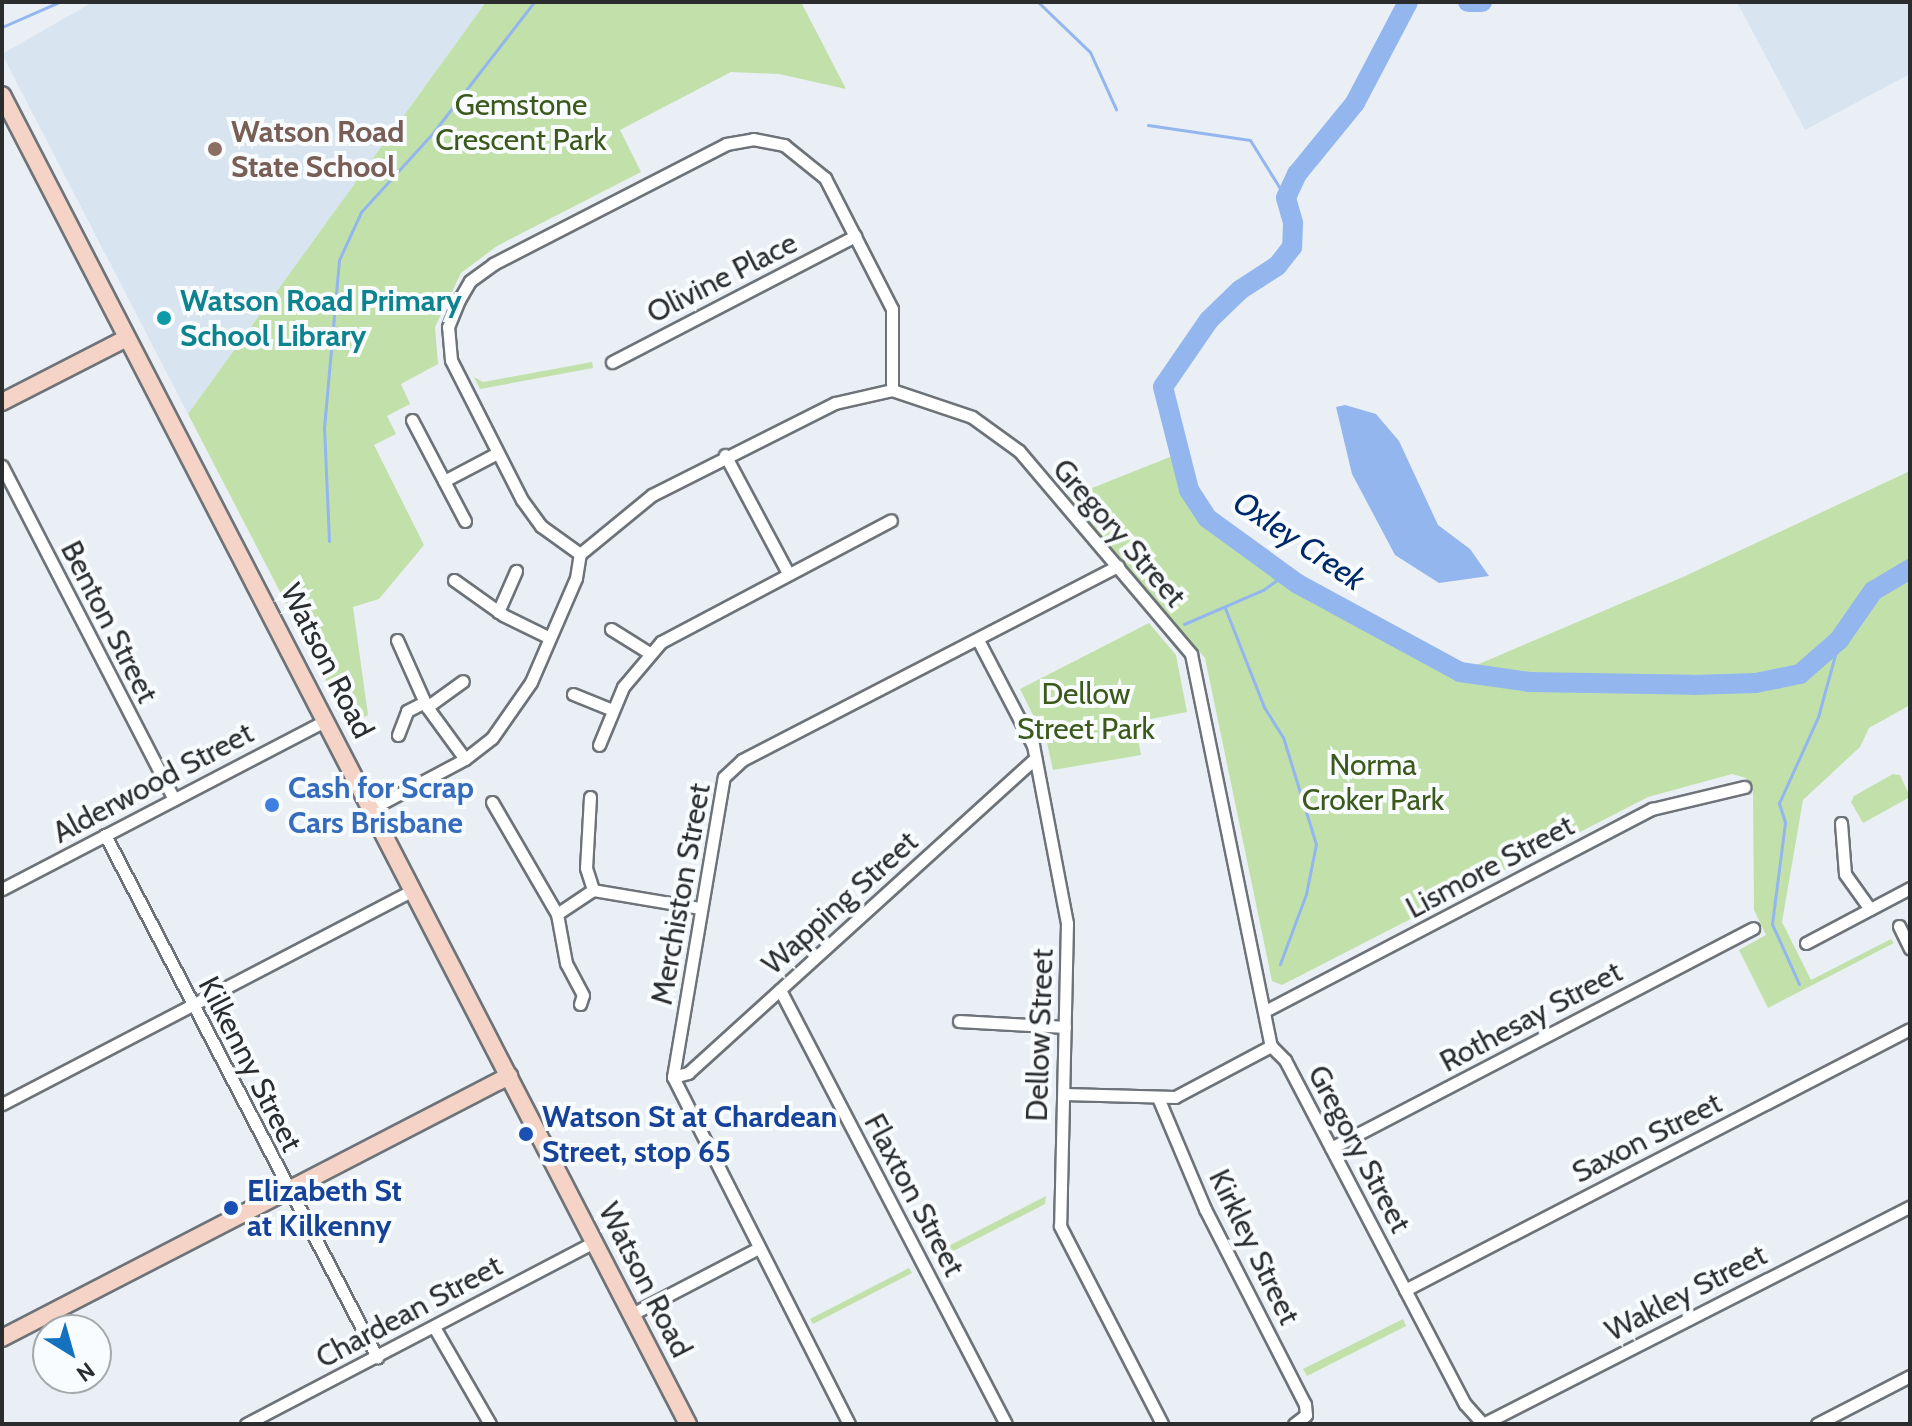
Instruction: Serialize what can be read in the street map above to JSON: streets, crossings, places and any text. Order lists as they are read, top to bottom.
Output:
{
  "streets": {
    "street": [
      "Olivine Place",
      "Gregory Street",
      "Benton Street",
      "Watson Road",
      "Alderwood Street",
      "Lismore Street",
      "Merchiston Street",
      "Wapping Street",
      "Rothesay Street",
      "Dellow Street",
      "Kilkenny Street",
      "Saxon Street",
      "Flaxton Street",
      "Kirkley Street",
      "Wakley Street",
      "Chardean Street"
    ]
  },
  "crossings": [
    ["Gregory Street", "Lismore Street"],
    ["Gregory Street", "Merchiston Street"],
    ["Gregory Street", "Rothesay Street"],
    ["Gregory Street", "Saxon Street"],
    ["Gregory Street", "Wakley Street"],
    ["Benton Street", "Alderwood Street"],
    ["Watson Road", "Alderwood Street"],
    ["Watson Road", "Chardean Street"],
    ["Alderwood Street", "Kilkenny Street"],
    ["Merchiston Street", "Wapping Street"],
    ["Merchiston Street", "Dellow Street"],
    ["Wapping Street", "Dellow Street"],
    ["Wapping Street", "Flaxton Street"],
    ["Kilkenny Street", "Chardean Street"]
  ],
  "water": ["Oxley Creek"],
  "parks": ["Gemstone Crescent Park", "Dellow Street Park", "Norma Croker Park"],
  "places": [
    "Watson Road State School",
    "Watson Road Primary School Library",
    "Cash for Scrap Cars Brisbane",
    "Watson St at Chardean Street, stop 65",
    "Elizabeth St at Kilkenny"
  ],
  "north": "bottom right"
}
